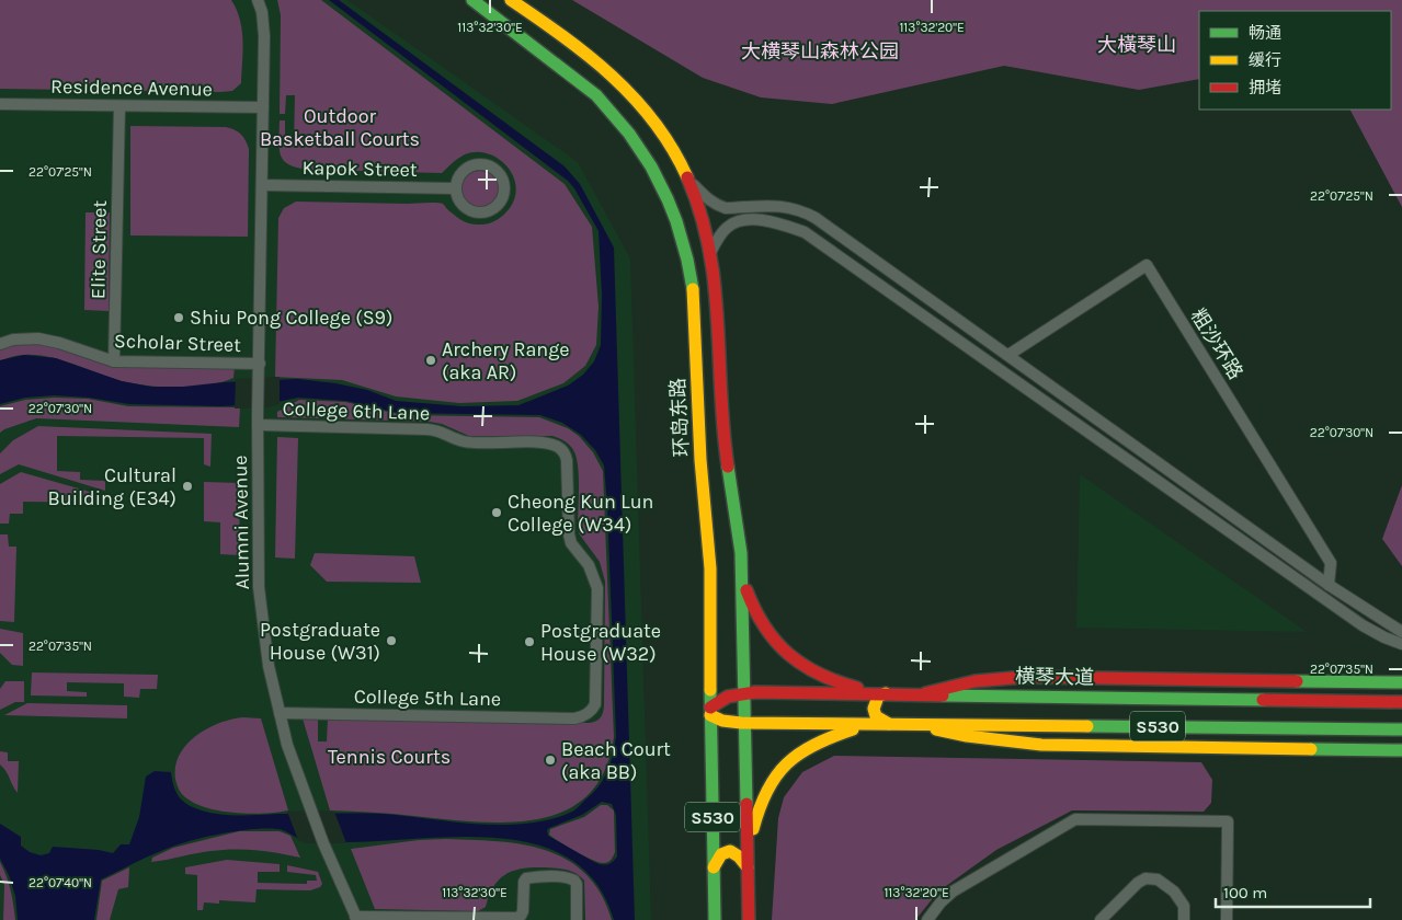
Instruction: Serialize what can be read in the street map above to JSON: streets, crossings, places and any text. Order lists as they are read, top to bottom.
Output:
{
  "streets": {
    "main road": ["环岛东路", "横琴大道", "S530"],
    "street": [
      "Residence Avenue",
      "Kapok Street",
      "Elite Street",
      "Scholar Street",
      "粗沙环路",
      "College 6th Lane",
      "Alumni Avenue",
      "College 5th Lane"
    ]
  },
  "crossings": [
    ["Residence Avenue", "Elite Street"],
    ["Residence Avenue", "Alumni Avenue"],
    ["Kapok Street", "Alumni Avenue"],
    ["Elite Street", "Scholar Street"],
    ["Scholar Street", "Alumni Avenue"],
    ["College 6th Lane", "Alumni Avenue"],
    ["College 6th Lane", "College 5th Lane"],
    ["环岛东路", "横琴大道"],
    ["环岛东路", "S530"],
    ["Alumni Avenue", "College 5th Lane"],
    ["横琴大道", "S530"]
  ],
  "parks": [
    "大橫琴山",
    "大横琴山森林公园",
    "Outdoor Basketball Courts",
    "Tennis Courts"
  ],
  "places": [
    "Shiu Pong College (S9)",
    "Archery Range (aka AR)",
    "Cultural Building (E34)",
    "Cheong Kun Lun College (W34)",
    "Postgraduate House (W31)",
    "Postgraduate House (W32)",
    "Beach Court (aka BB)"
  ],
  "legend": ["畅通", "缓行", "拥堵"],
  "scale_bar": "100 m",
  "coordinates": [
    "113°32'30\"E",
    "113°32'20\"E",
    "22°07'25\"N",
    "22°07'30\"N",
    "22°07'35\"N",
    "22°07'40\"N"
  ]
}
